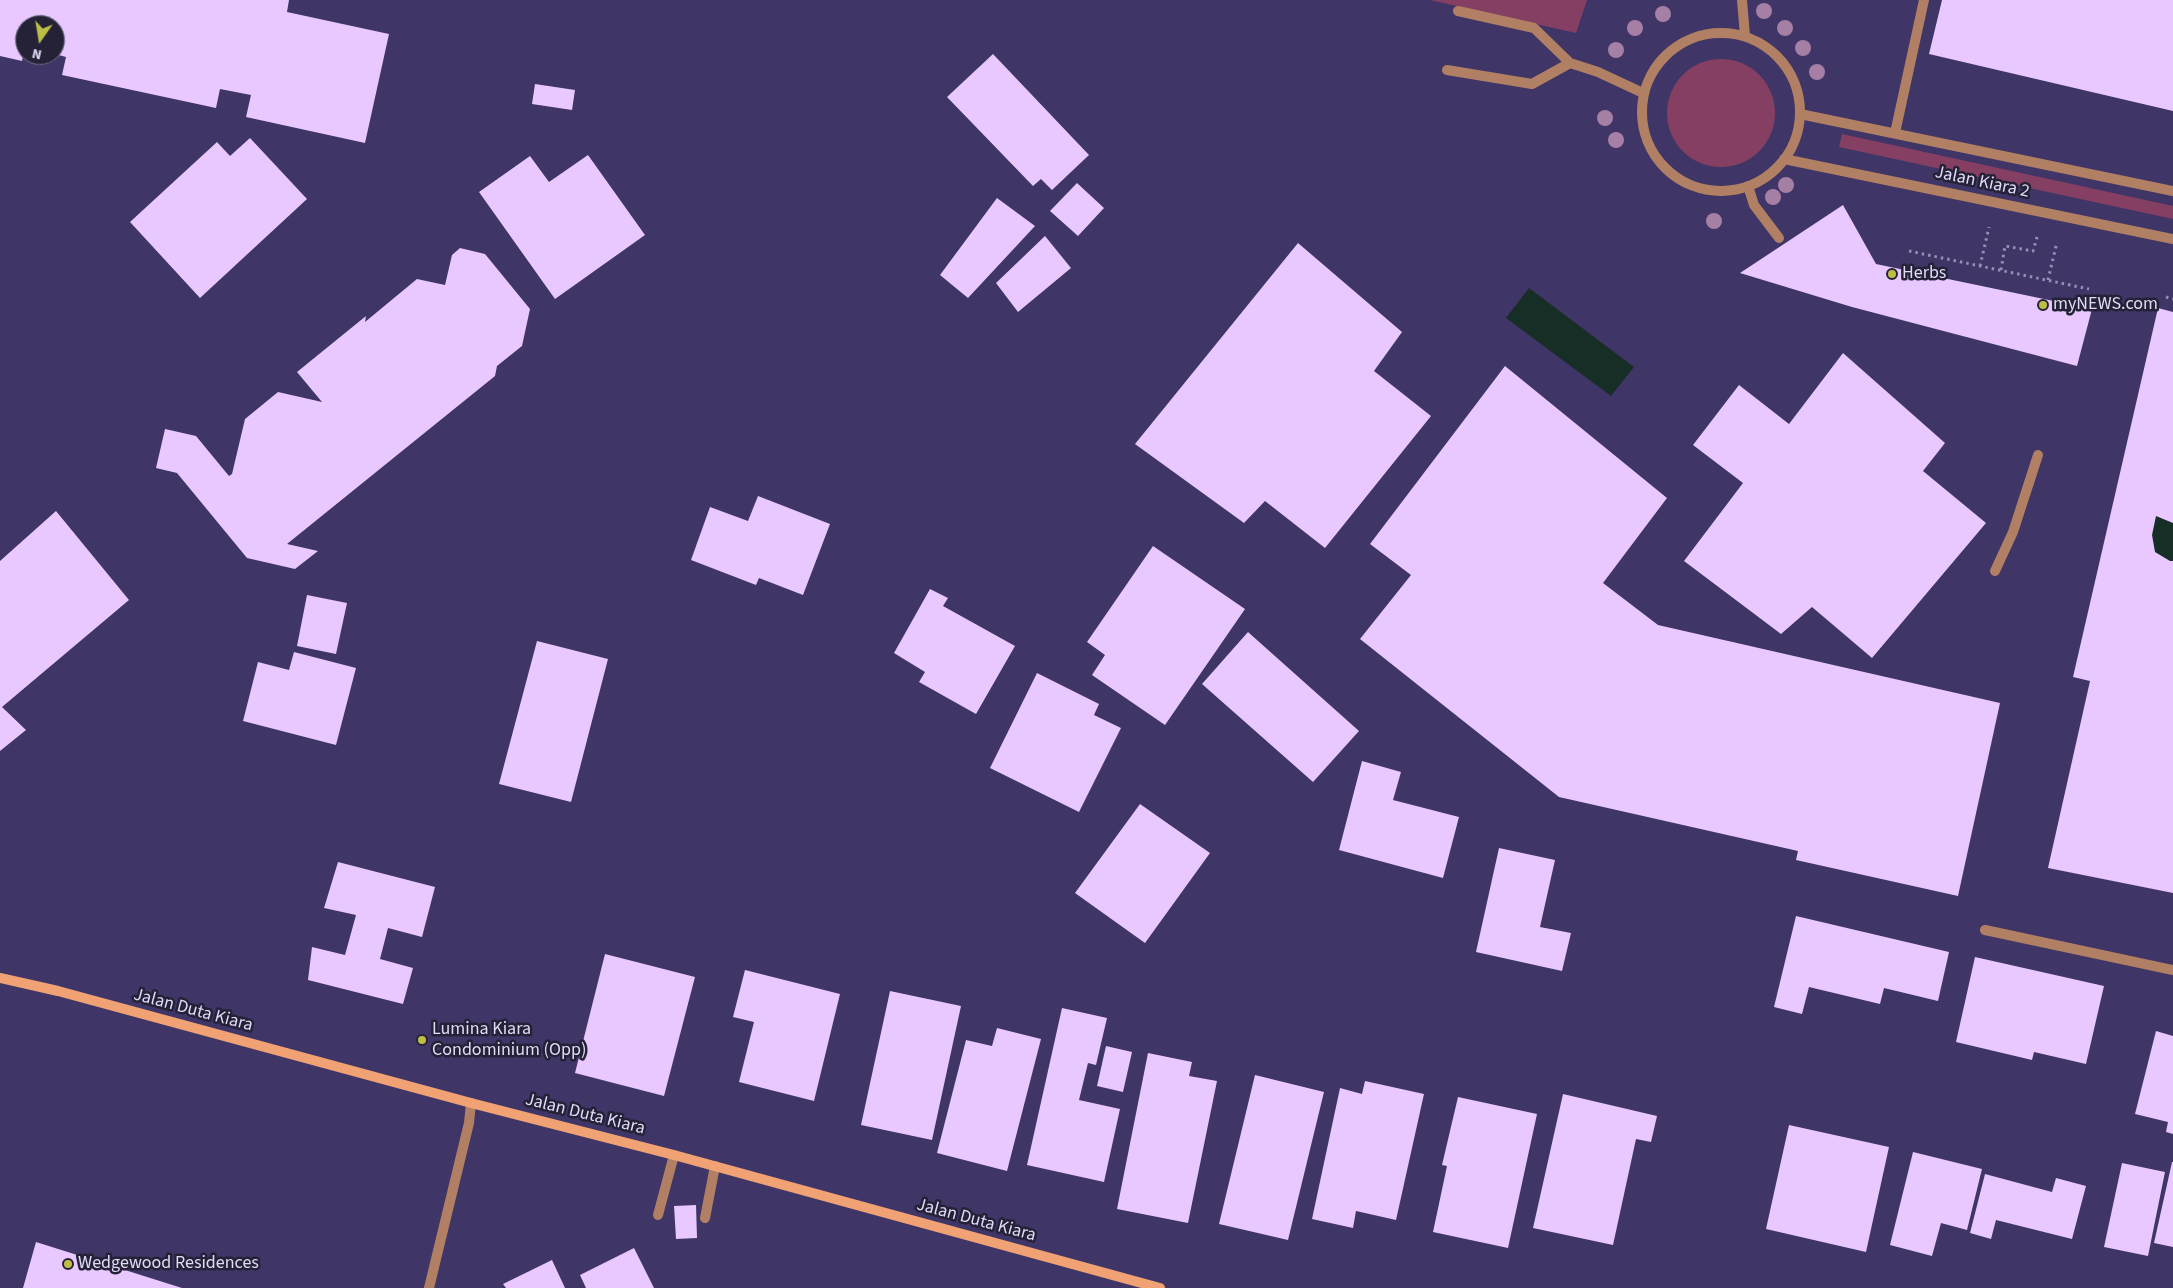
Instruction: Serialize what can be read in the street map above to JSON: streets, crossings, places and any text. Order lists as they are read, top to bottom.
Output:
{
  "streets": {
    "main road": ["Jalan Duta Kiara"],
    "street": ["Jalan Kiara 2"]
  },
  "places": [
    "Herbs",
    "myNEWS.com",
    "Lumina Kiara Condominium (Opp)",
    "Wedgewood Residences"
  ],
  "north": "bottom"
}
